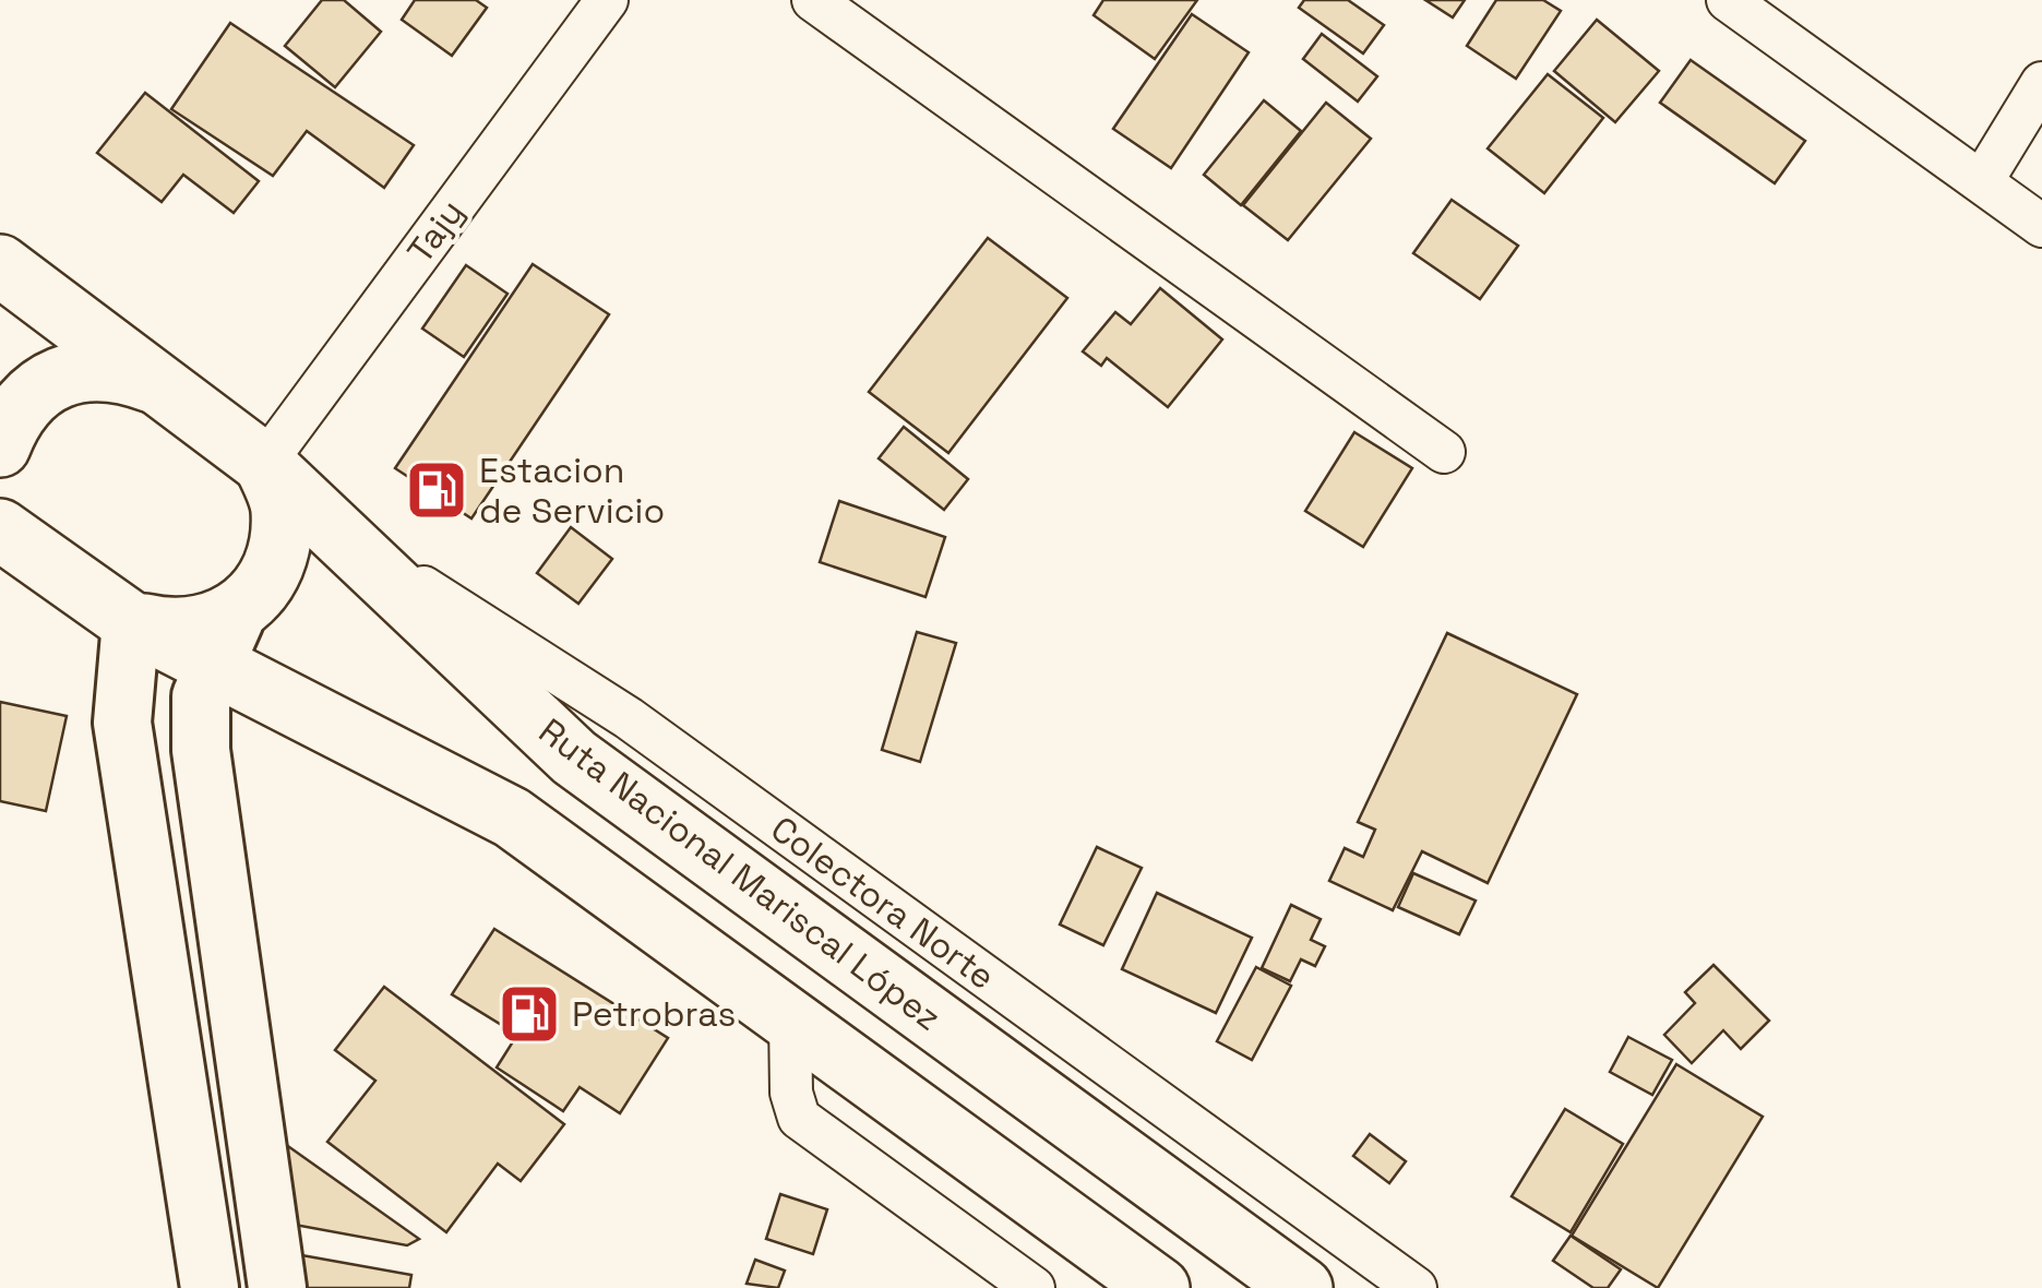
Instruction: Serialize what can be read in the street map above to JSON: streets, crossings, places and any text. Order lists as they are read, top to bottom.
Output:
{
  "streets": {
    "highway": ["Ruta Nacional Mariscal López"],
    "street": ["Tajy", "Colectora Norte"]
  },
  "crossings": [
    ["Tajy", "Ruta Nacional Mariscal López"],
    ["Ruta Nacional Mariscal López", "Colectora Norte"]
  ],
  "places": {
    "fuel station": ["Estacion de Servicio", "Petrobras"]
  }
}
